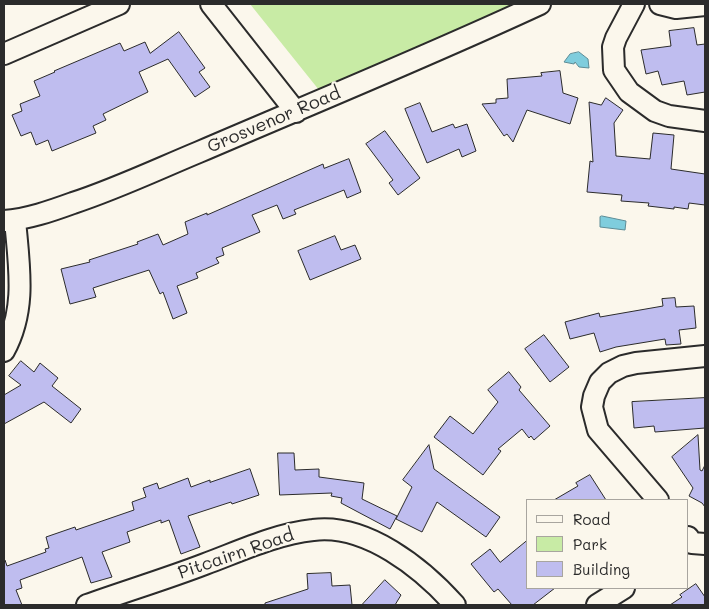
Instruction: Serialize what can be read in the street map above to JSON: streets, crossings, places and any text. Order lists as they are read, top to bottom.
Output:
{
  "streets": {
    "street": ["Grosvenor Road", "Pitcairn Road"]
  },
  "legend": ["Road", "Park", "Building"]
}
